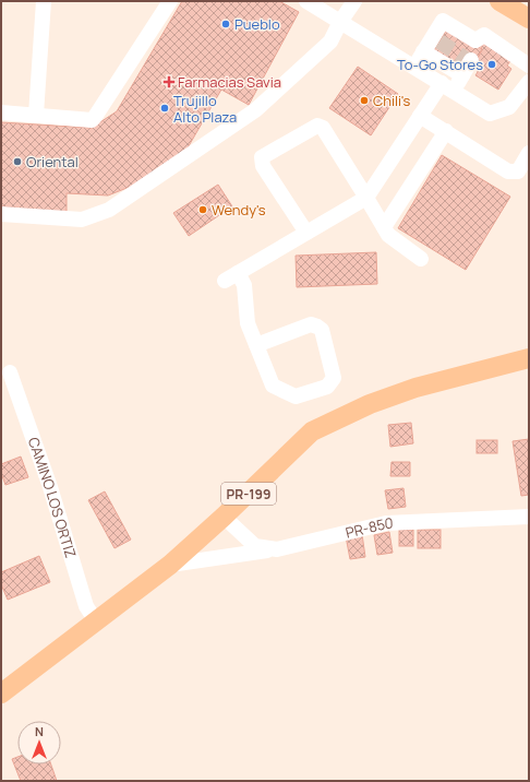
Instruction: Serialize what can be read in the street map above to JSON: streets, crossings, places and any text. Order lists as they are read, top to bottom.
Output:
{
  "streets": {
    "main road": ["PR-199"],
    "street": ["CAMINO LOS ORTIZ", "PR-850"]
  },
  "crossings": [
    ["PR-199", "CAMINO LOS ORTIZ"],
    ["PR-199", "PR-850"]
  ],
  "places": {
    "other": [
      "Pueblo",
      "To-Go Stores",
      "Chili's",
      "Trujillo Alto Plaza",
      "Oriental",
      "Wendy's"
    ],
    "health": ["Farmacias Savia"]
  },
  "north": "top"
}
